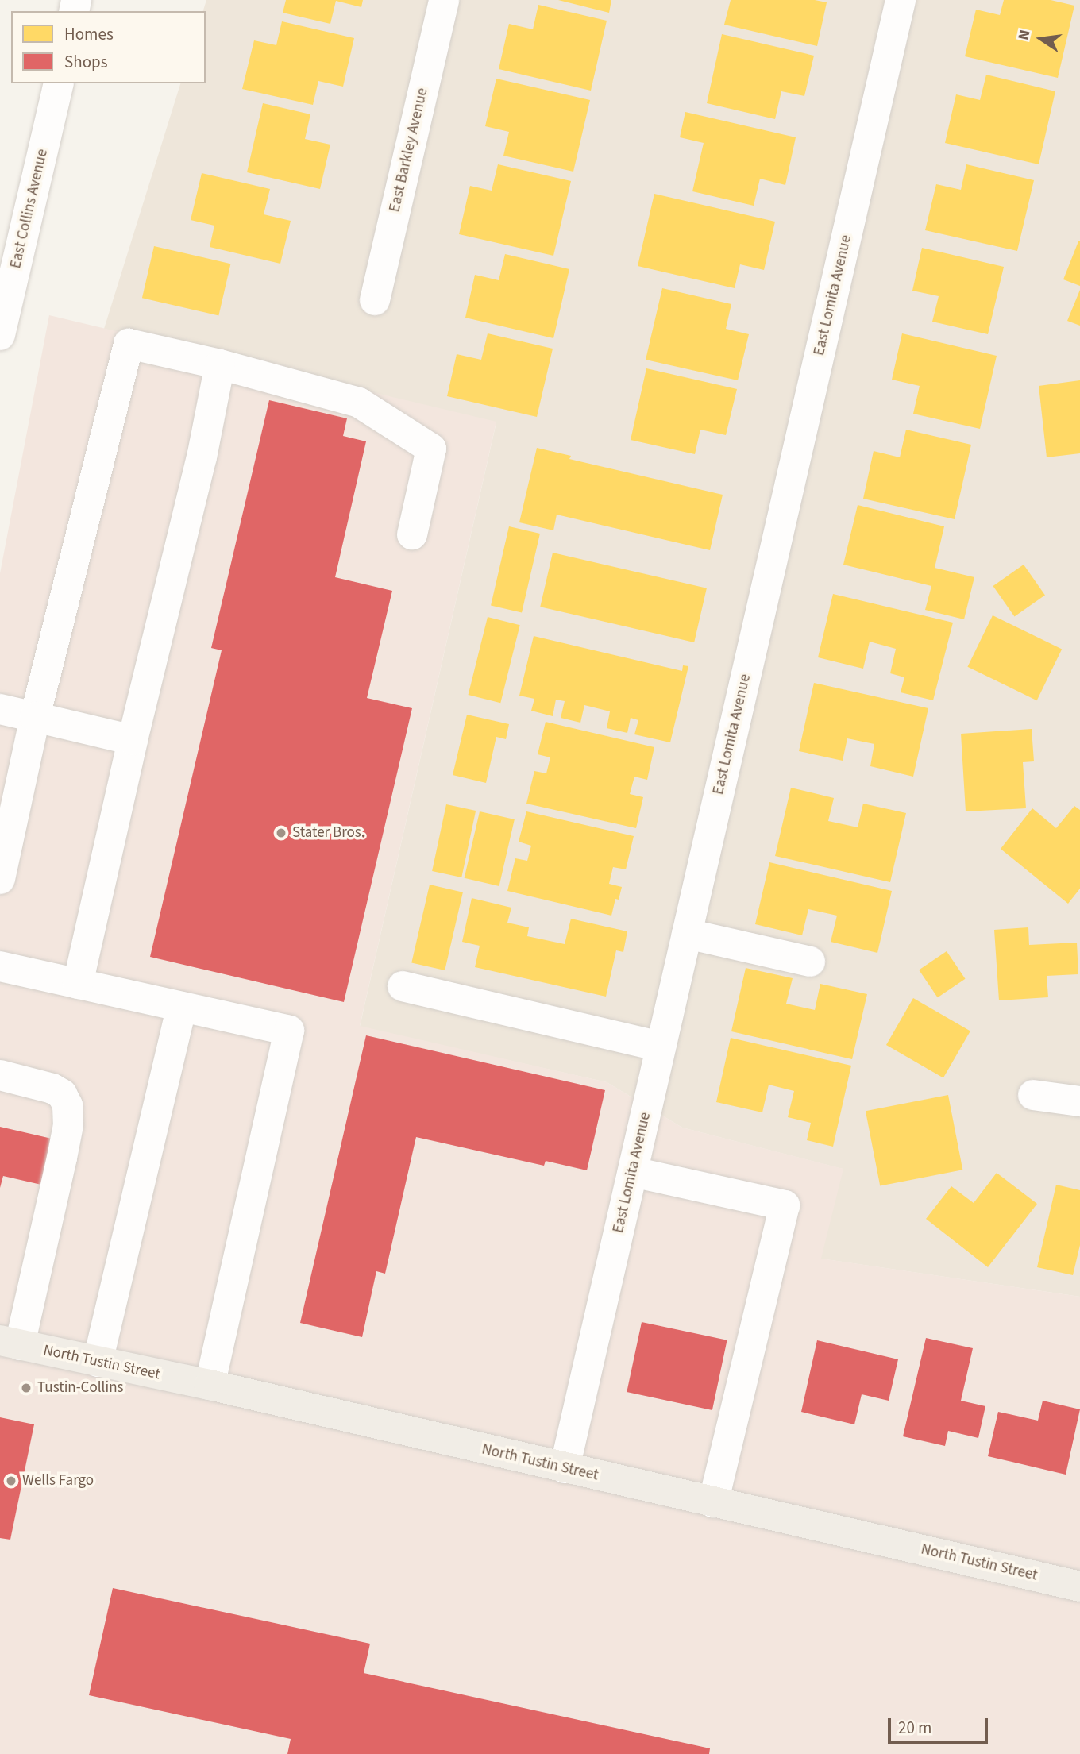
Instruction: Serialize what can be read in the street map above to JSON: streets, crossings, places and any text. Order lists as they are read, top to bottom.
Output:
{
  "streets": {
    "main road": ["North Tustin Street"],
    "street": ["East Barkley Avenue", "East Collins Avenue", "East Lomita Avenue"]
  },
  "crossings": [
    ["East Lomita Avenue", "North Tustin Street"]
  ],
  "places": ["Stater Bros.", "Tustin-Collins", "Wells Fargo"],
  "legend": ["Homes", "Shops"],
  "scale_bar": "20 m",
  "north": "left"
}
